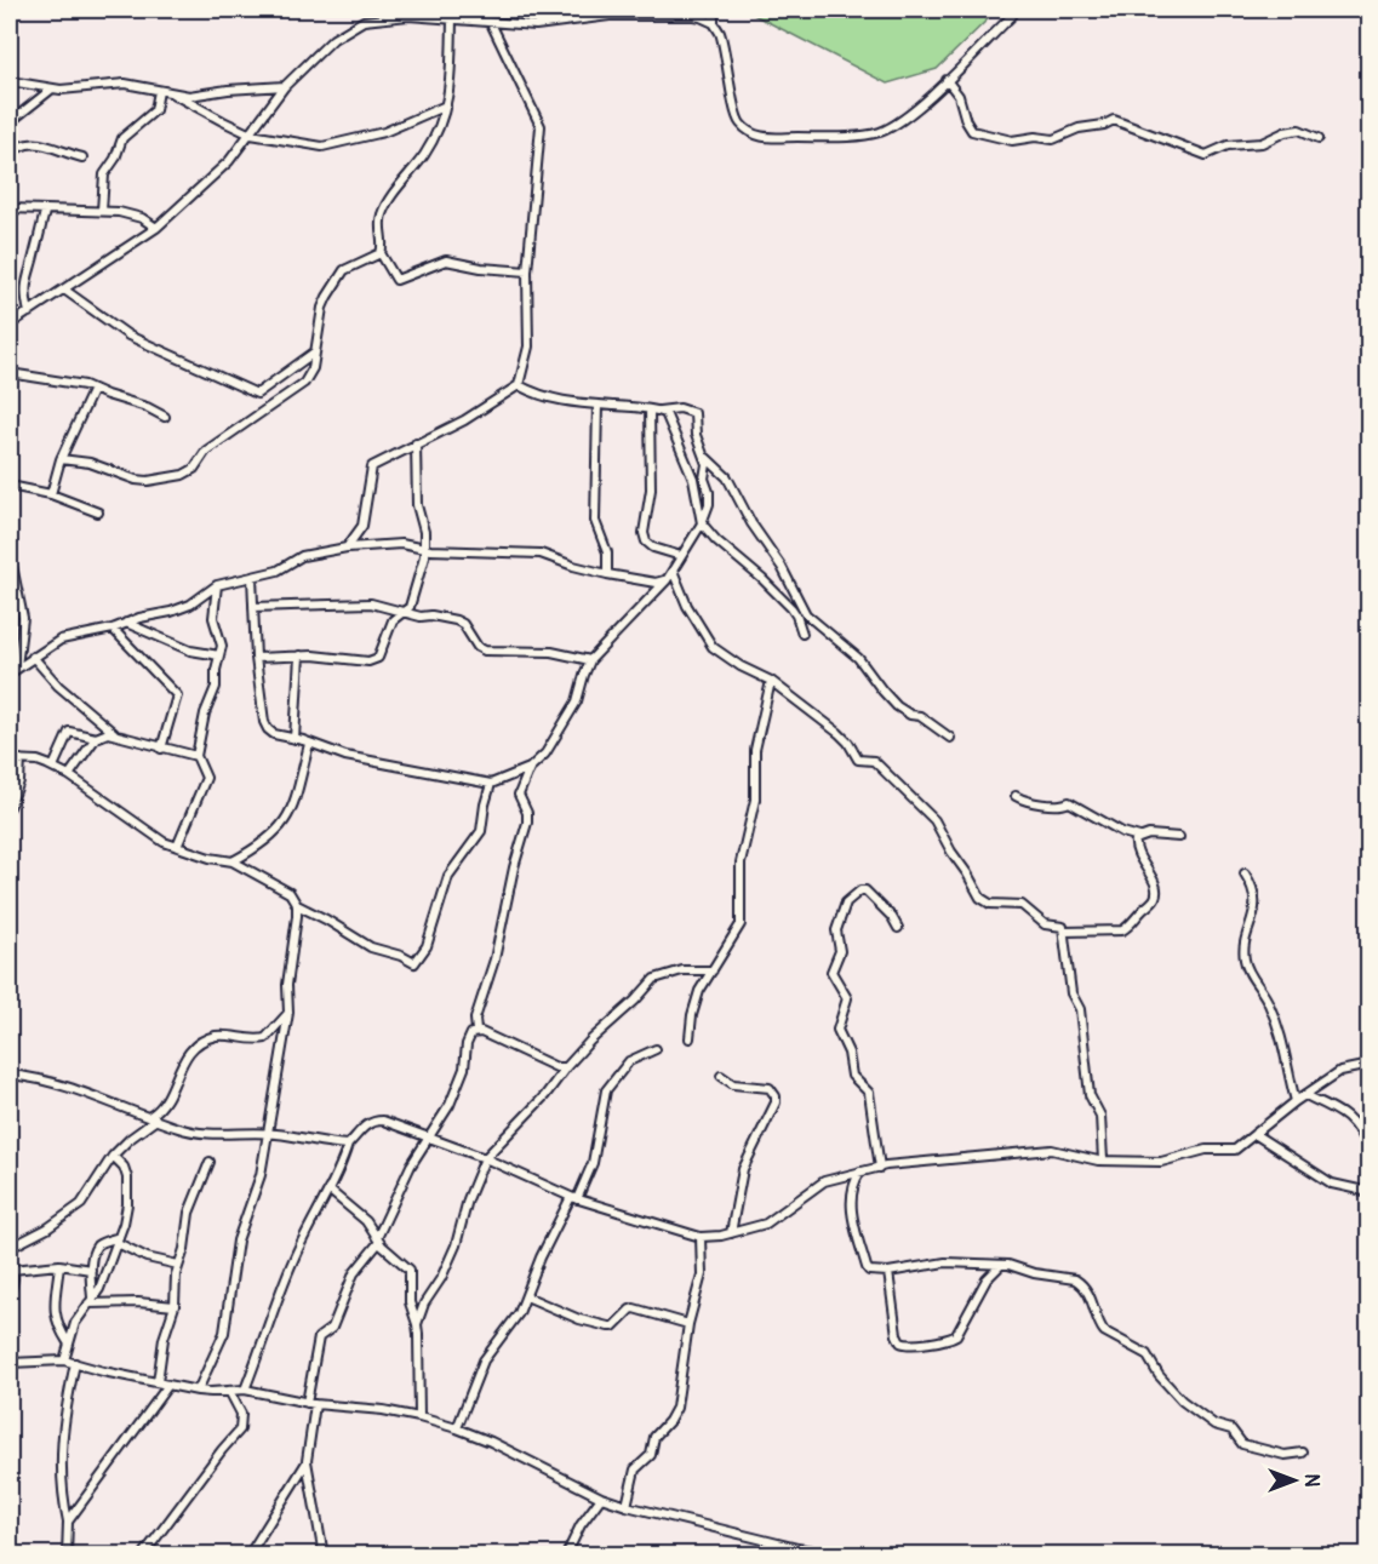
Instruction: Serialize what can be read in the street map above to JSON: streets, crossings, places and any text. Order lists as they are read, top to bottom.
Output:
{
  "north": "right"
}
